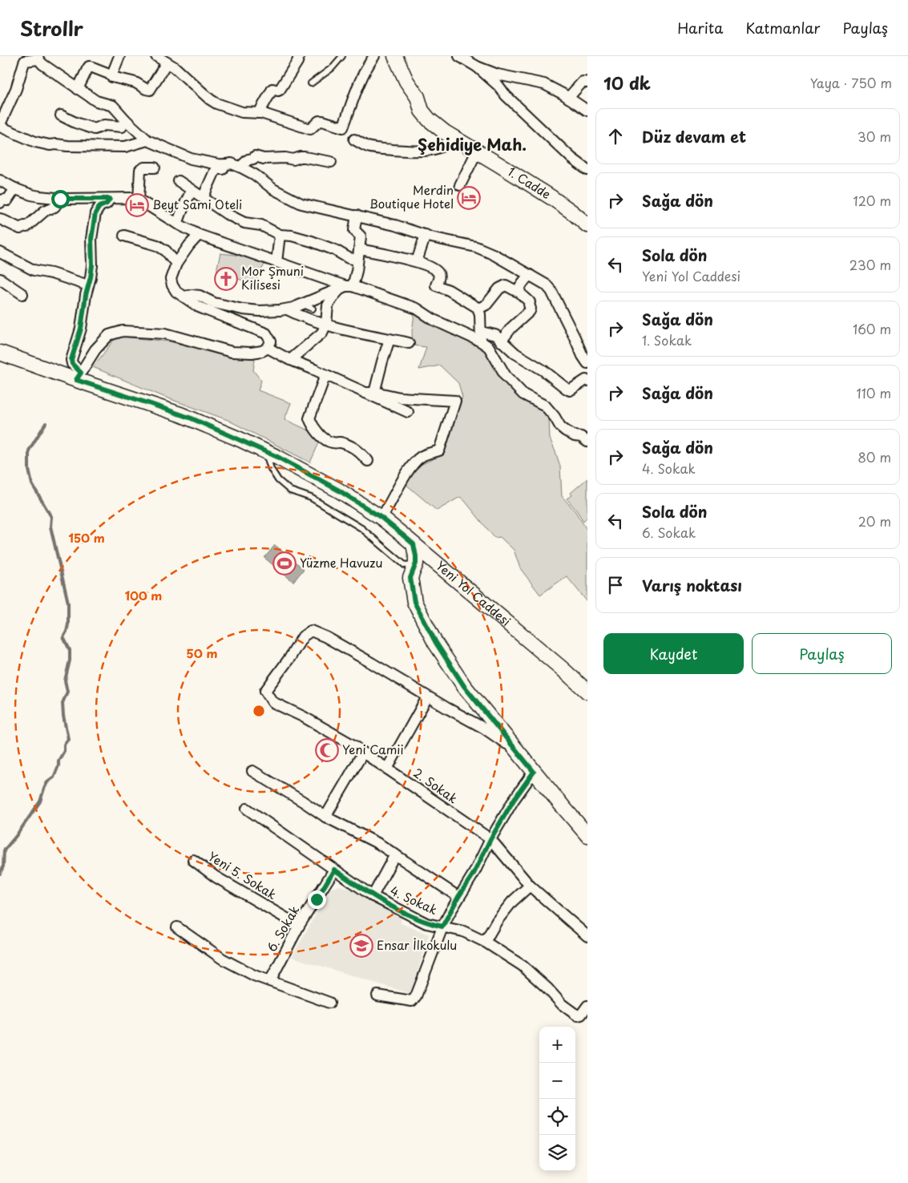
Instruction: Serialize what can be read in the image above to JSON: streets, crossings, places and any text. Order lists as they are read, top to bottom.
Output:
{
  "streets": {
    "main road": ["1. Cadde", "Yeni Yol Caddesi"],
    "street": [
      "2. Sokak",
      "Yeni 5. Sokak",
      "4. Sokak",
      "6. Sokak"
    ]
  },
  "crossings": [
    ["Yeni 5. Sokak", "6. Sokak"],
    ["4. Sokak", "6. Sokak"]
  ],
  "districts": ["Şehidiye Mah."],
  "places": {
    "hotel": ["Merdin Boutique Hotel", "Beyt Sami Oteli"],
    "church": ["Mor Şmuni Kilisesi"],
    "sports": ["Yüzme Havuzu"],
    "mosque": ["Yeni Camii"],
    "school or university": ["Ensar İlkokulu"]
  },
  "page": {
    "header": "Strollr",
    "nav": ["Harita", "Katmanlar", "Paylaş"],
    "heading": ["10 dk", "Yaya · 750 m"],
    "list": [
      ["Düz devam et", "30 m"],
      ["Sağa dön", "120 m"],
      ["Sola dön", "Yeni Yol Caddesi", "230 m"],
      ["Sağa dön", "1. Sokak", "160 m"],
      ["Sağa dön", "110 m"],
      ["Sağa dön", "4. Sokak", "80 m"],
      ["Sola dön", "6. Sokak", "20 m"],
      "Varış noktası"
    ],
    "buttons": ["Kaydet", "Paylaş"],
    "map_buttons": ["+", "−"]
  },
  "rings": ["150 m", "100 m", "50 m"]
}
